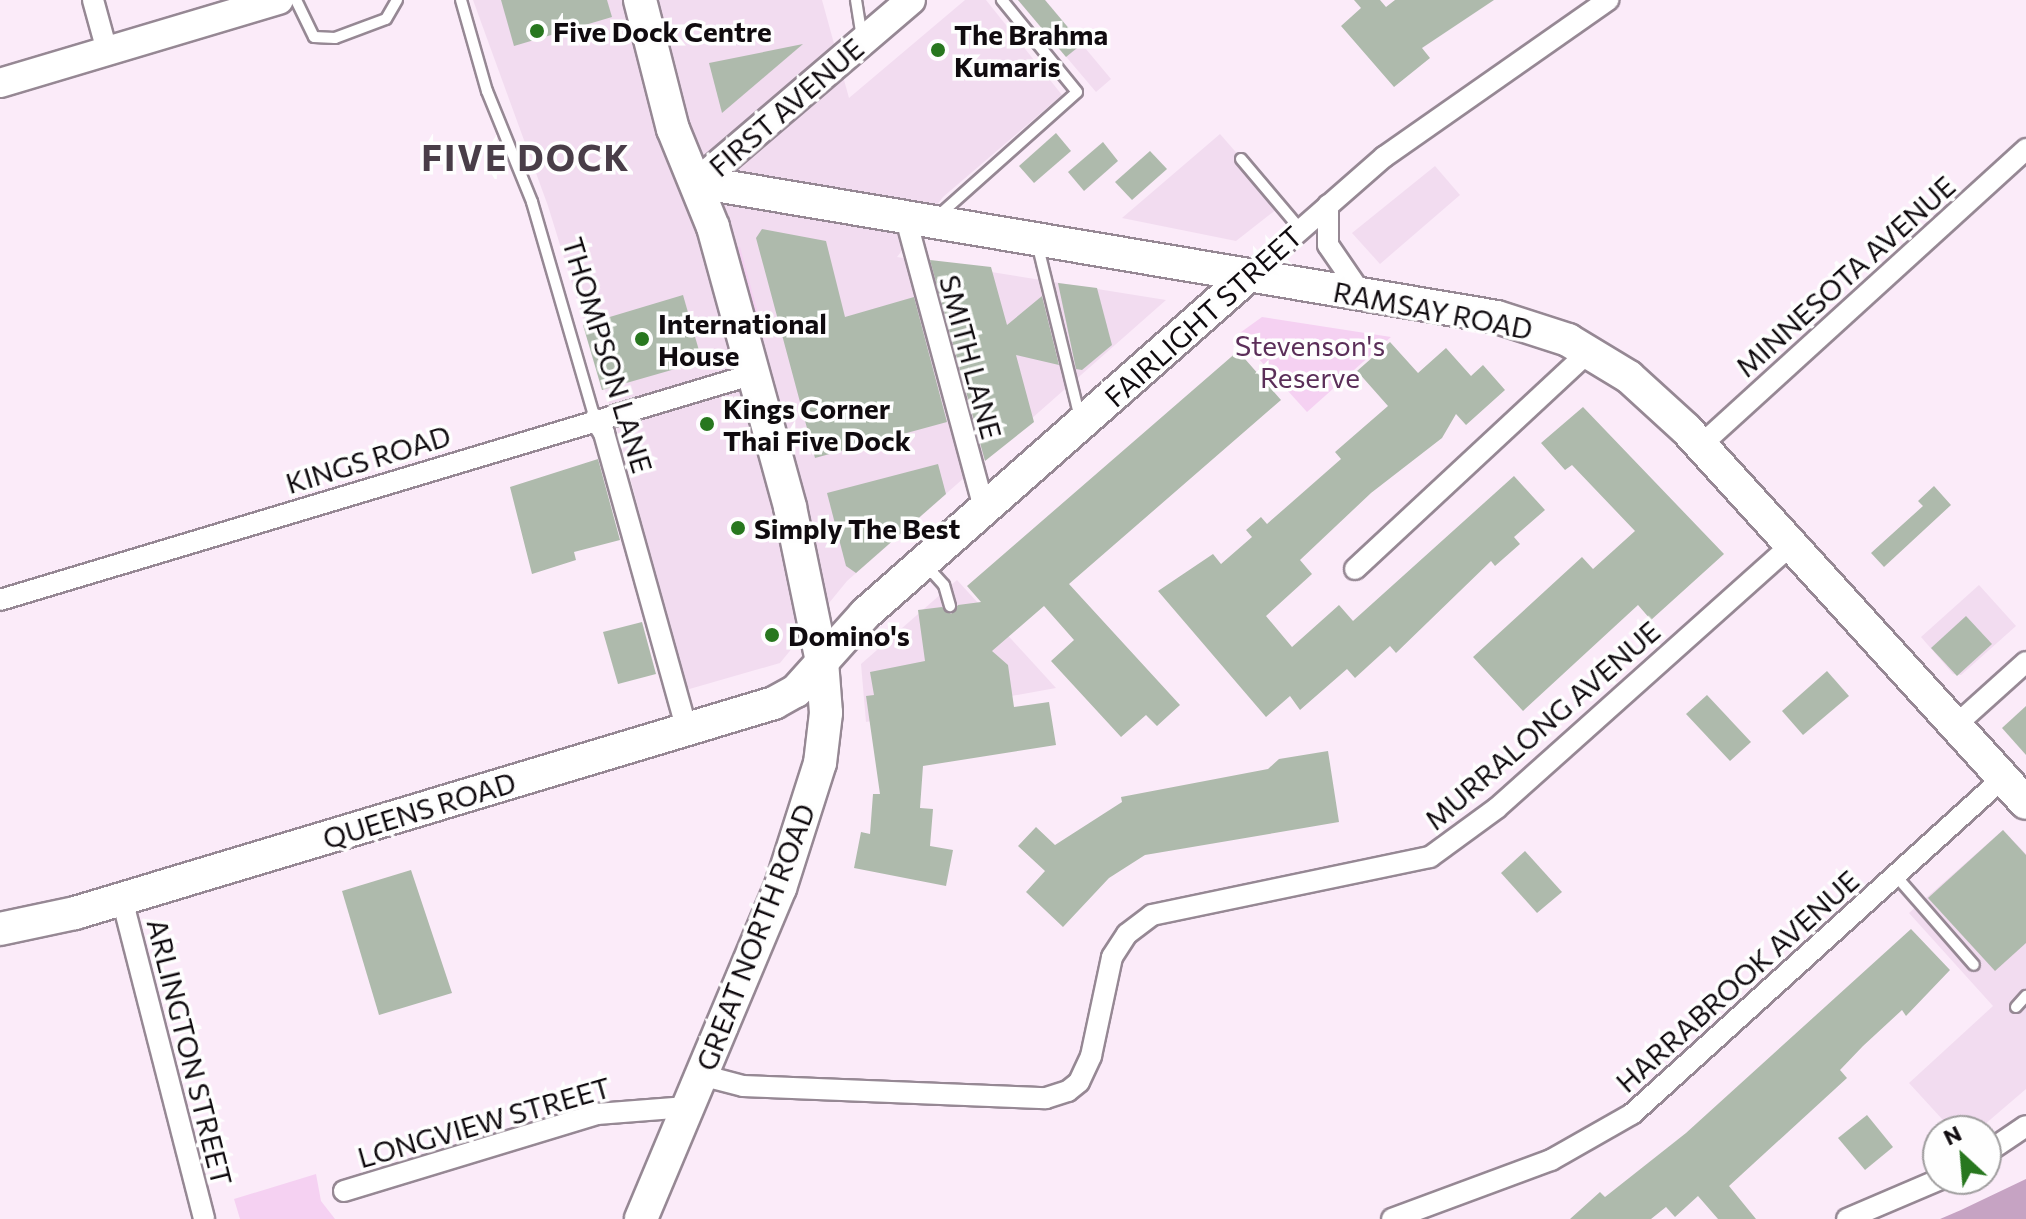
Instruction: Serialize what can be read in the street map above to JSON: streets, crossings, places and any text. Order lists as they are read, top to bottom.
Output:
{
  "streets": {
    "main road": [
      "RAMSAY ROAD",
      "FAIRLIGHT STREET",
      "QUEENS ROAD",
      "GREAT NORTH ROAD"
    ],
    "street": [
      "FIRST AVENUE",
      "MINNESOTA AVENUE",
      "THOMPSON LANE",
      "SMITH LANE",
      "KINGS ROAD",
      "MURRALONG AVENUE",
      "HARRABROOK AVENUE",
      "ARLINGTON STREET",
      "LONGVIEW STREET"
    ]
  },
  "crossings": [
    ["FIRST AVENUE", "RAMSAY ROAD"],
    ["FIRST AVENUE", "GREAT NORTH ROAD"],
    ["MINNESOTA AVENUE", "RAMSAY ROAD"],
    ["RAMSAY ROAD", "FAIRLIGHT STREET"],
    ["RAMSAY ROAD", "SMITH LANE"],
    ["RAMSAY ROAD", "MURRALONG AVENUE"],
    ["RAMSAY ROAD", "GREAT NORTH ROAD"],
    ["RAMSAY ROAD", "HARRABROOK AVENUE"],
    ["FAIRLIGHT STREET", "SMITH LANE"],
    ["FAIRLIGHT STREET", "QUEENS ROAD"],
    ["FAIRLIGHT STREET", "GREAT NORTH ROAD"],
    ["THOMPSON LANE", "KINGS ROAD"],
    ["THOMPSON LANE", "QUEENS ROAD"],
    ["KINGS ROAD", "GREAT NORTH ROAD"],
    ["MURRALONG AVENUE", "GREAT NORTH ROAD"],
    ["QUEENS ROAD", "GREAT NORTH ROAD"],
    ["QUEENS ROAD", "ARLINGTON STREET"],
    ["GREAT NORTH ROAD", "LONGVIEW STREET"]
  ],
  "districts": ["FIVE DOCK"],
  "parks": ["Stevenson's Reserve"],
  "places": [
    "Five Dock Centre",
    "The Brahma Kumaris",
    "International House",
    "Kings Corner Thai Five Dock",
    "Simply The Best",
    "Domino's"
  ],
  "north": "top left"
}
